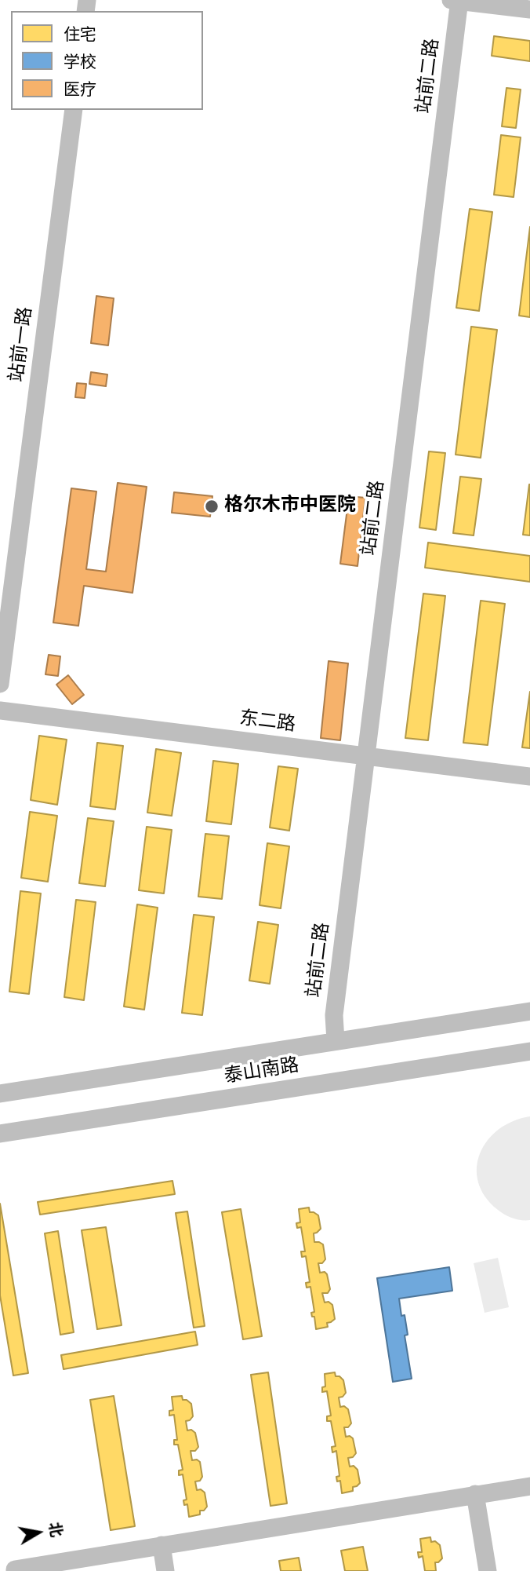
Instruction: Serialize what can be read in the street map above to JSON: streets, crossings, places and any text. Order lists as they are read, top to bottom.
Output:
{
  "streets": {
    "street": [
      "站前二路",
      "站前一路",
      "东二路",
      "泰山南路"
    ]
  },
  "crossings": [
    ["站前二路", "东二路"],
    ["站前二路", "泰山南路"]
  ],
  "places": ["格尔木市中医院"],
  "legend": ["住宅", "学校", "医疗"],
  "north": "right"
}
